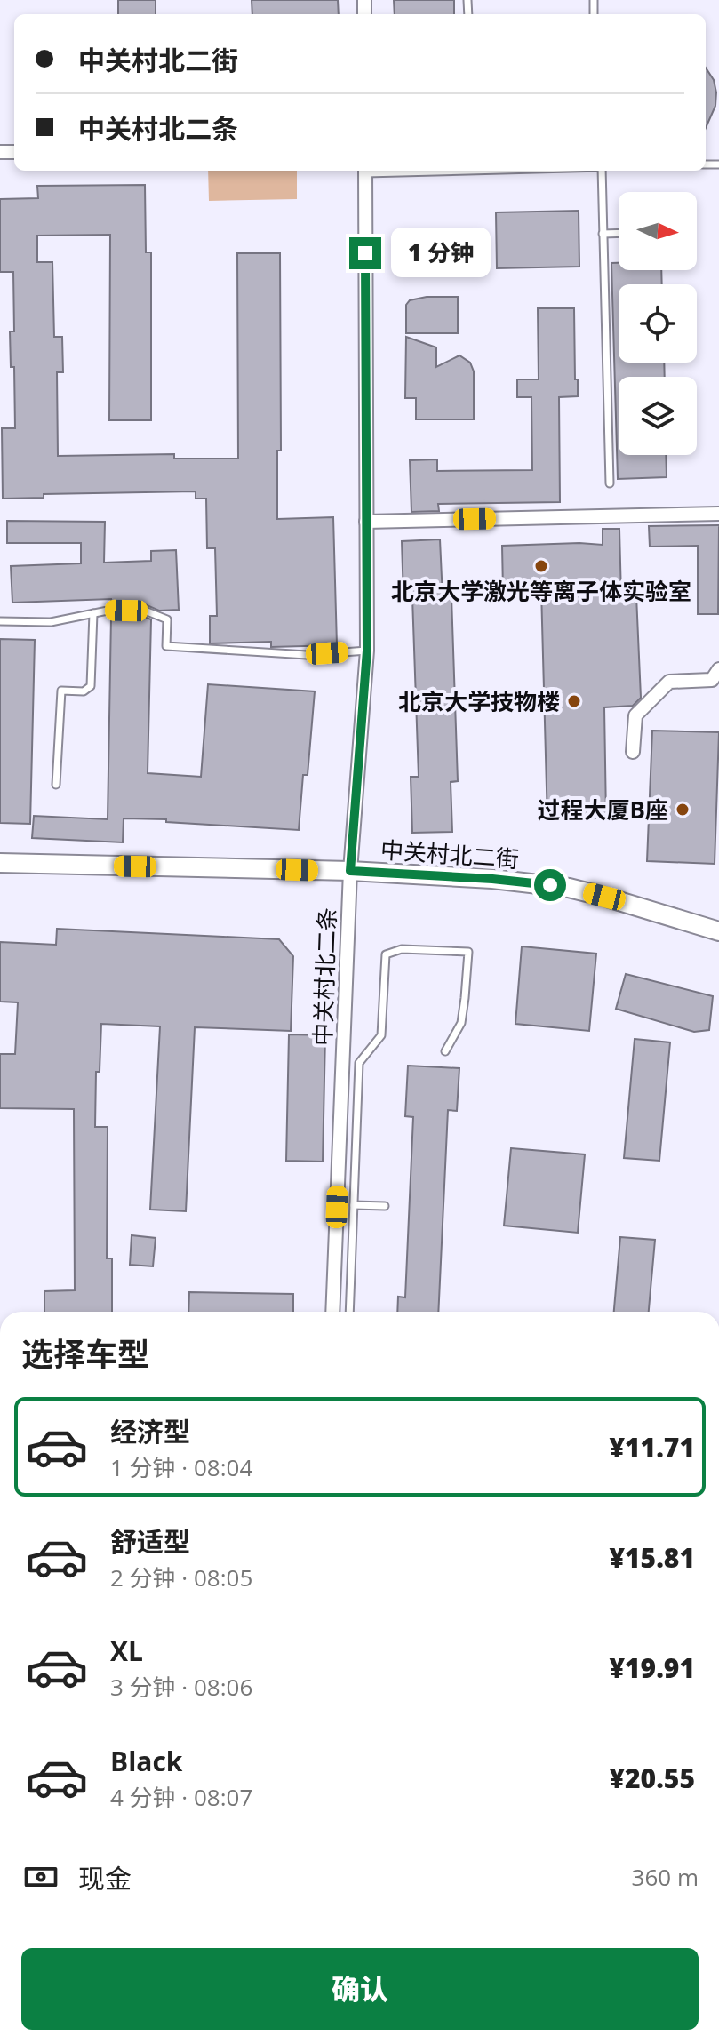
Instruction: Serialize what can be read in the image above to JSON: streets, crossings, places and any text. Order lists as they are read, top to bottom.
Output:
{
  "streets": {
    "street": ["中关村北二街", "中关村北二条"]
  },
  "crossings": [
    ["中关村北二街", "中关村北二条"]
  ],
  "places": ["北京大学激光等离子体实验室", "北京大学技物楼", "过程大厦B座"],
  "north": "right",
  "page": {
    "banner": ["中关村北二街", "中关村北二条"],
    "bubble": "1 分钟",
    "heading": "选择车型",
    "list": [
      {
        "name": "经济型",
        "note": "1 分钟 · 08:04",
        "value": "¥11.71"
      },
      {
        "name": "舒适型",
        "note": "2 分钟 · 08:05",
        "value": "¥15.81"
      },
      {
        "name": "XL",
        "note": "3 分钟 · 08:06",
        "value": "¥19.91"
      },
      {
        "name": "Black",
        "note": "4 分钟 · 08:07",
        "value": "¥20.55"
      }
    ],
    "pay": ["现金", "360 m"],
    "buttons": "确认"
  }
}
